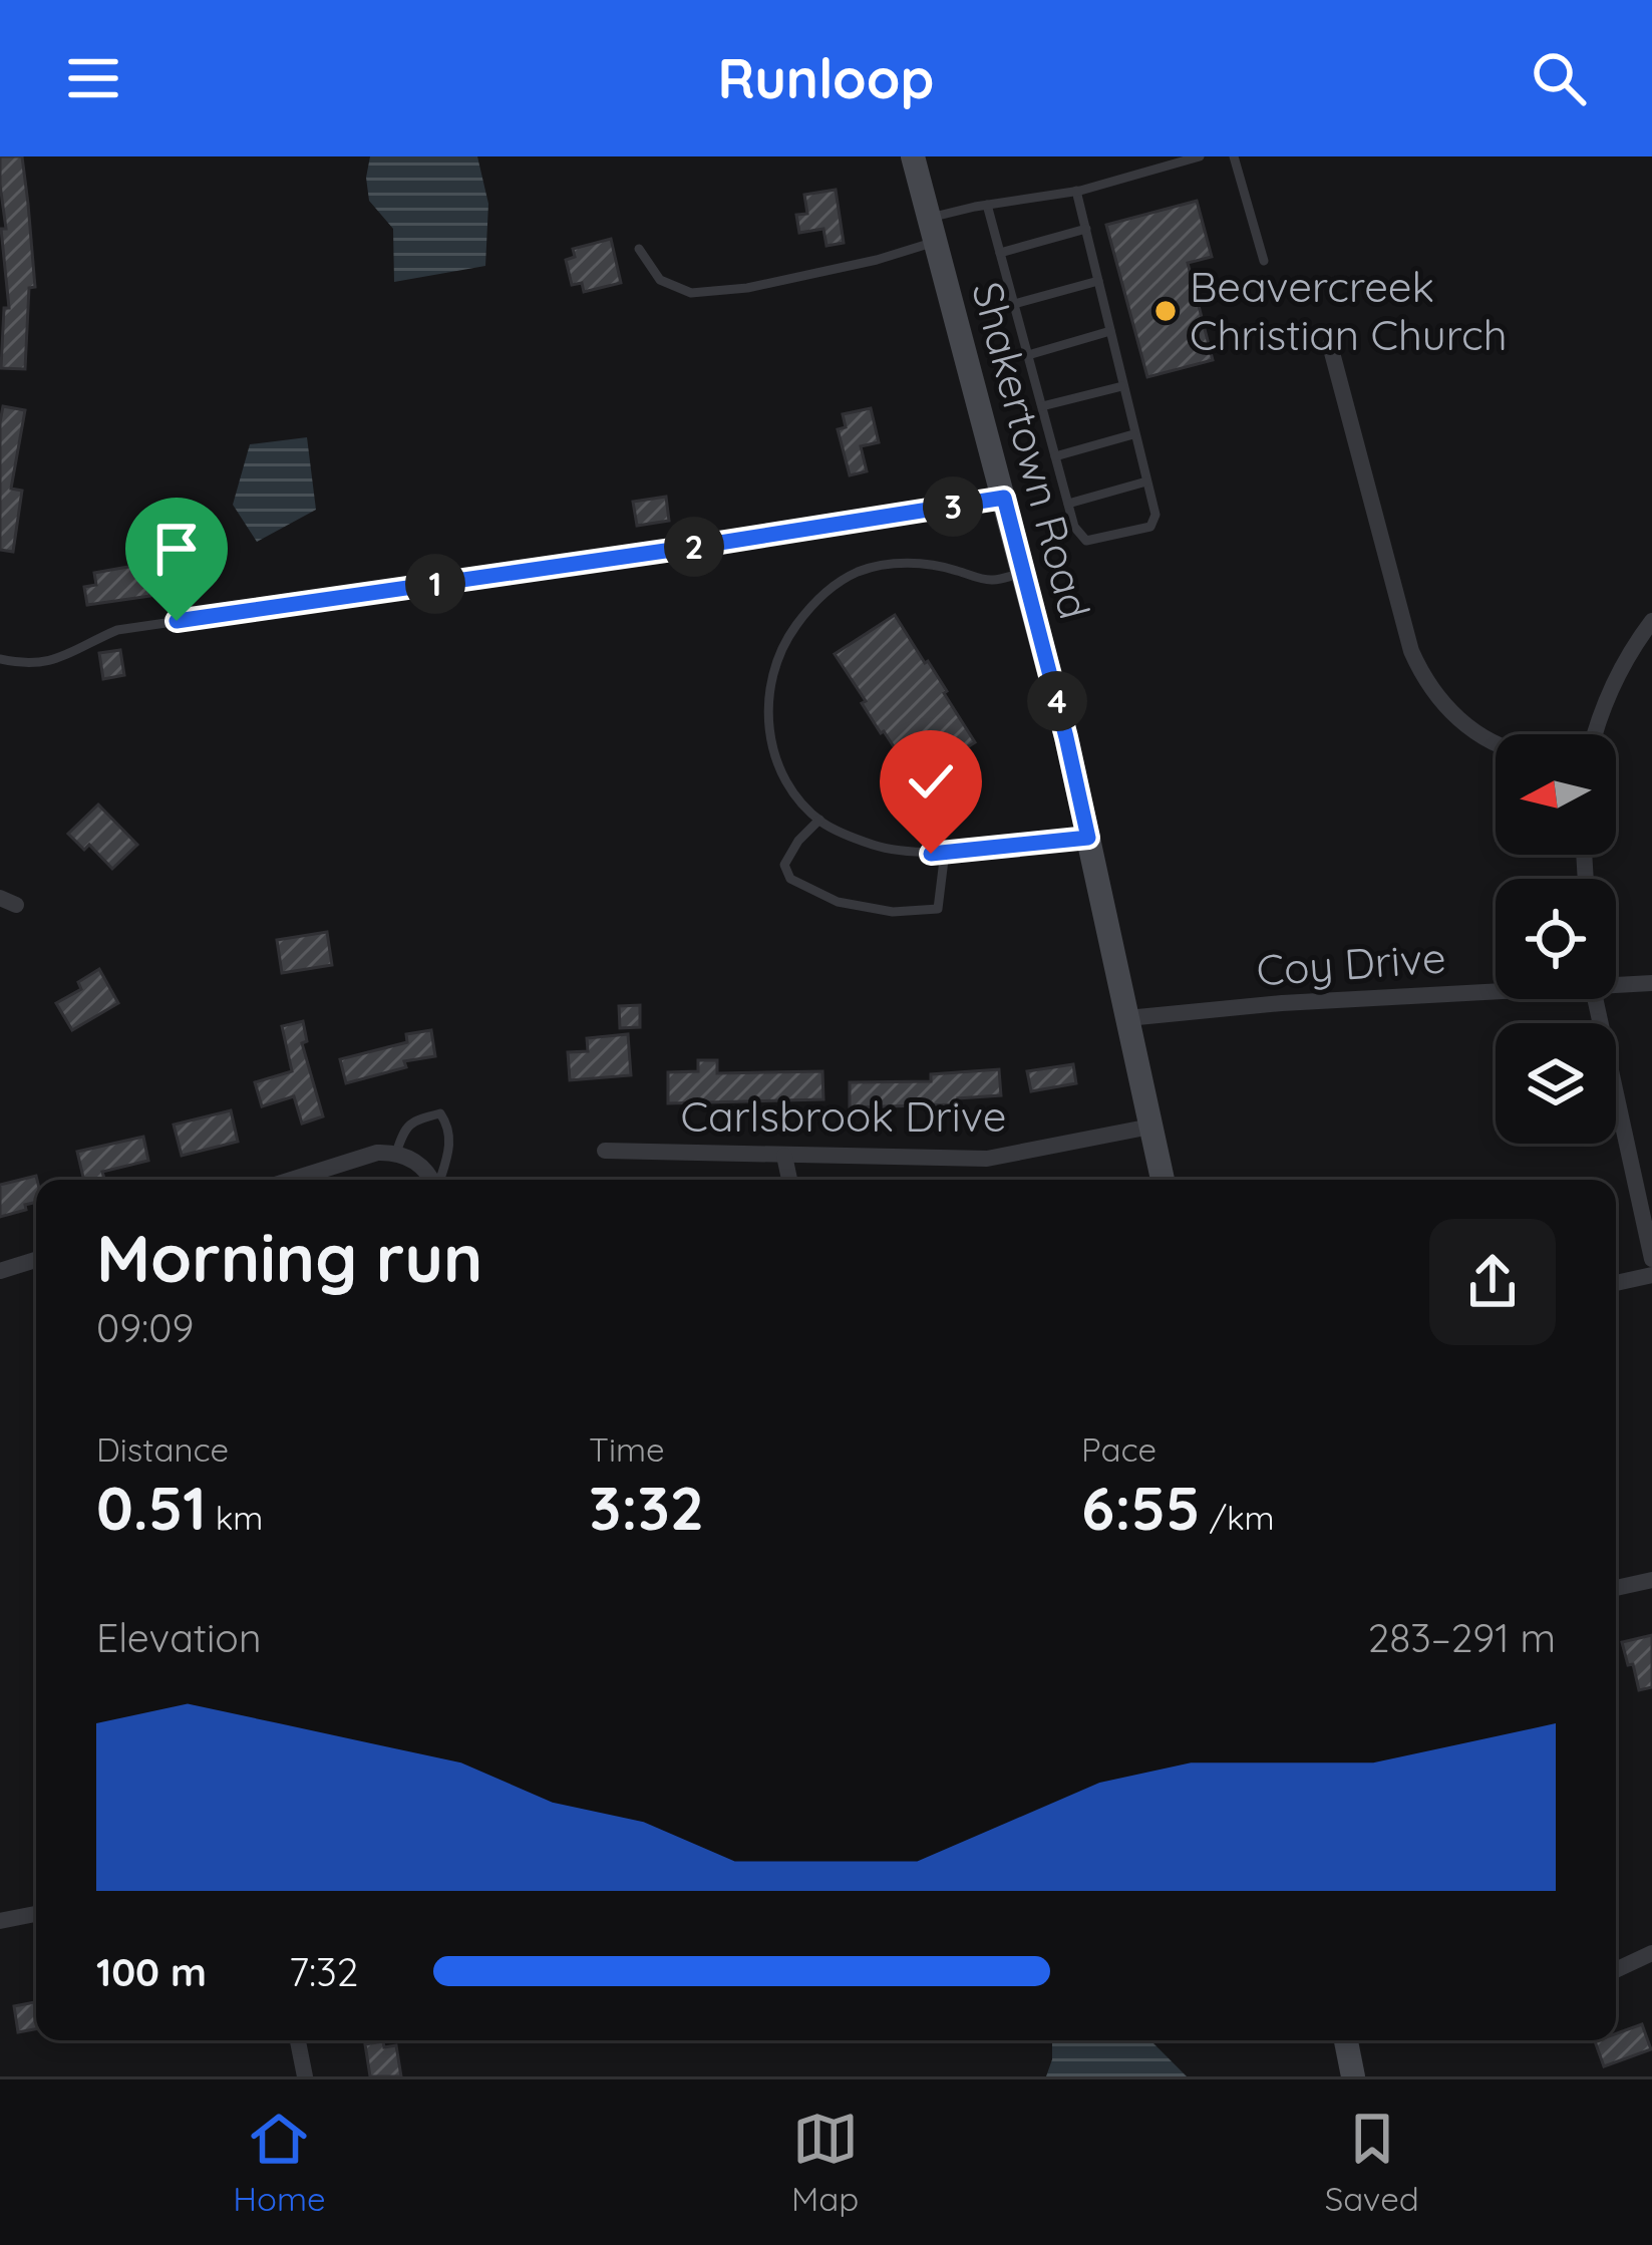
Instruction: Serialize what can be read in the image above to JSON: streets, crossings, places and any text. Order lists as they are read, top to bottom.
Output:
{
  "streets": {
    "street": ["Shakertown Road", "Coy Drive", "Carlsbrook Drive"]
  },
  "crossings": [
    ["Shakertown Road", "Coy Drive"],
    ["Shakertown Road", "Carlsbrook Drive"]
  ],
  "places": ["Beavercreek Christian Church"],
  "north": "left",
  "page": {
    "header": "Runloop",
    "pins": [
      "3",
      "2",
      "1",
      "4"
    ],
    "heading": ["Morning run", "09:09"],
    "stats": [
      ["Distance", "0.51 km"],
      ["Time", "3:32"],
      ["Pace", "6:55 /km"]
    ],
    "chart": ["Elevation", "283–291 m"],
    "list": [
      {
        "name": "100 m",
        "note": "7:32"
      }
    ],
    "tabs": ["Home", "Map", "Saved"]
  }
}
